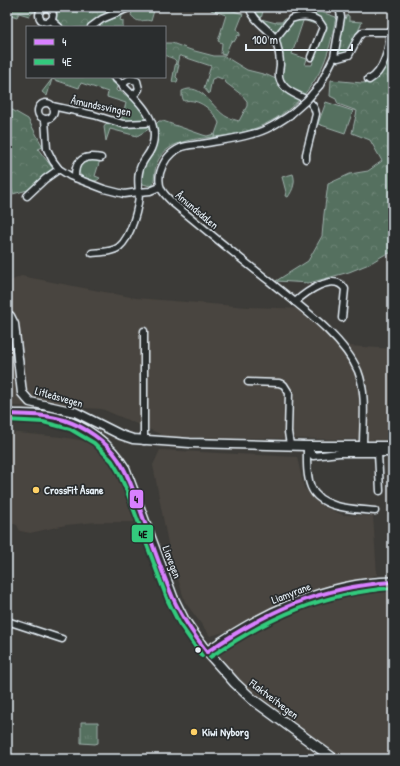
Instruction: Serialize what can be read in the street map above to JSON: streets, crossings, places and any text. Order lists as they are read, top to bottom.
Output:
{
  "streets": {
    "main road": ["Liavegen", "Liamyrane", "Flaktveitvegen"],
    "street": ["Åmundssvingen", "Åmundsdalen", "Litleåsvegen"]
  },
  "crossings": [
    ["Åmundsdalen", "Litleåsvegen"],
    ["Liavegen", "Liamyrane"],
    ["Liavegen", "Flaktveitvegen"],
    ["Liamyrane", "Flaktveitvegen"]
  ],
  "places": ["CrossFit Åsane", "Kiwi Nyborg"],
  "lines": ["transit line 4", "transit line 4E"],
  "legend": ["4", "4E"],
  "scale_bar": "100 m"
}
